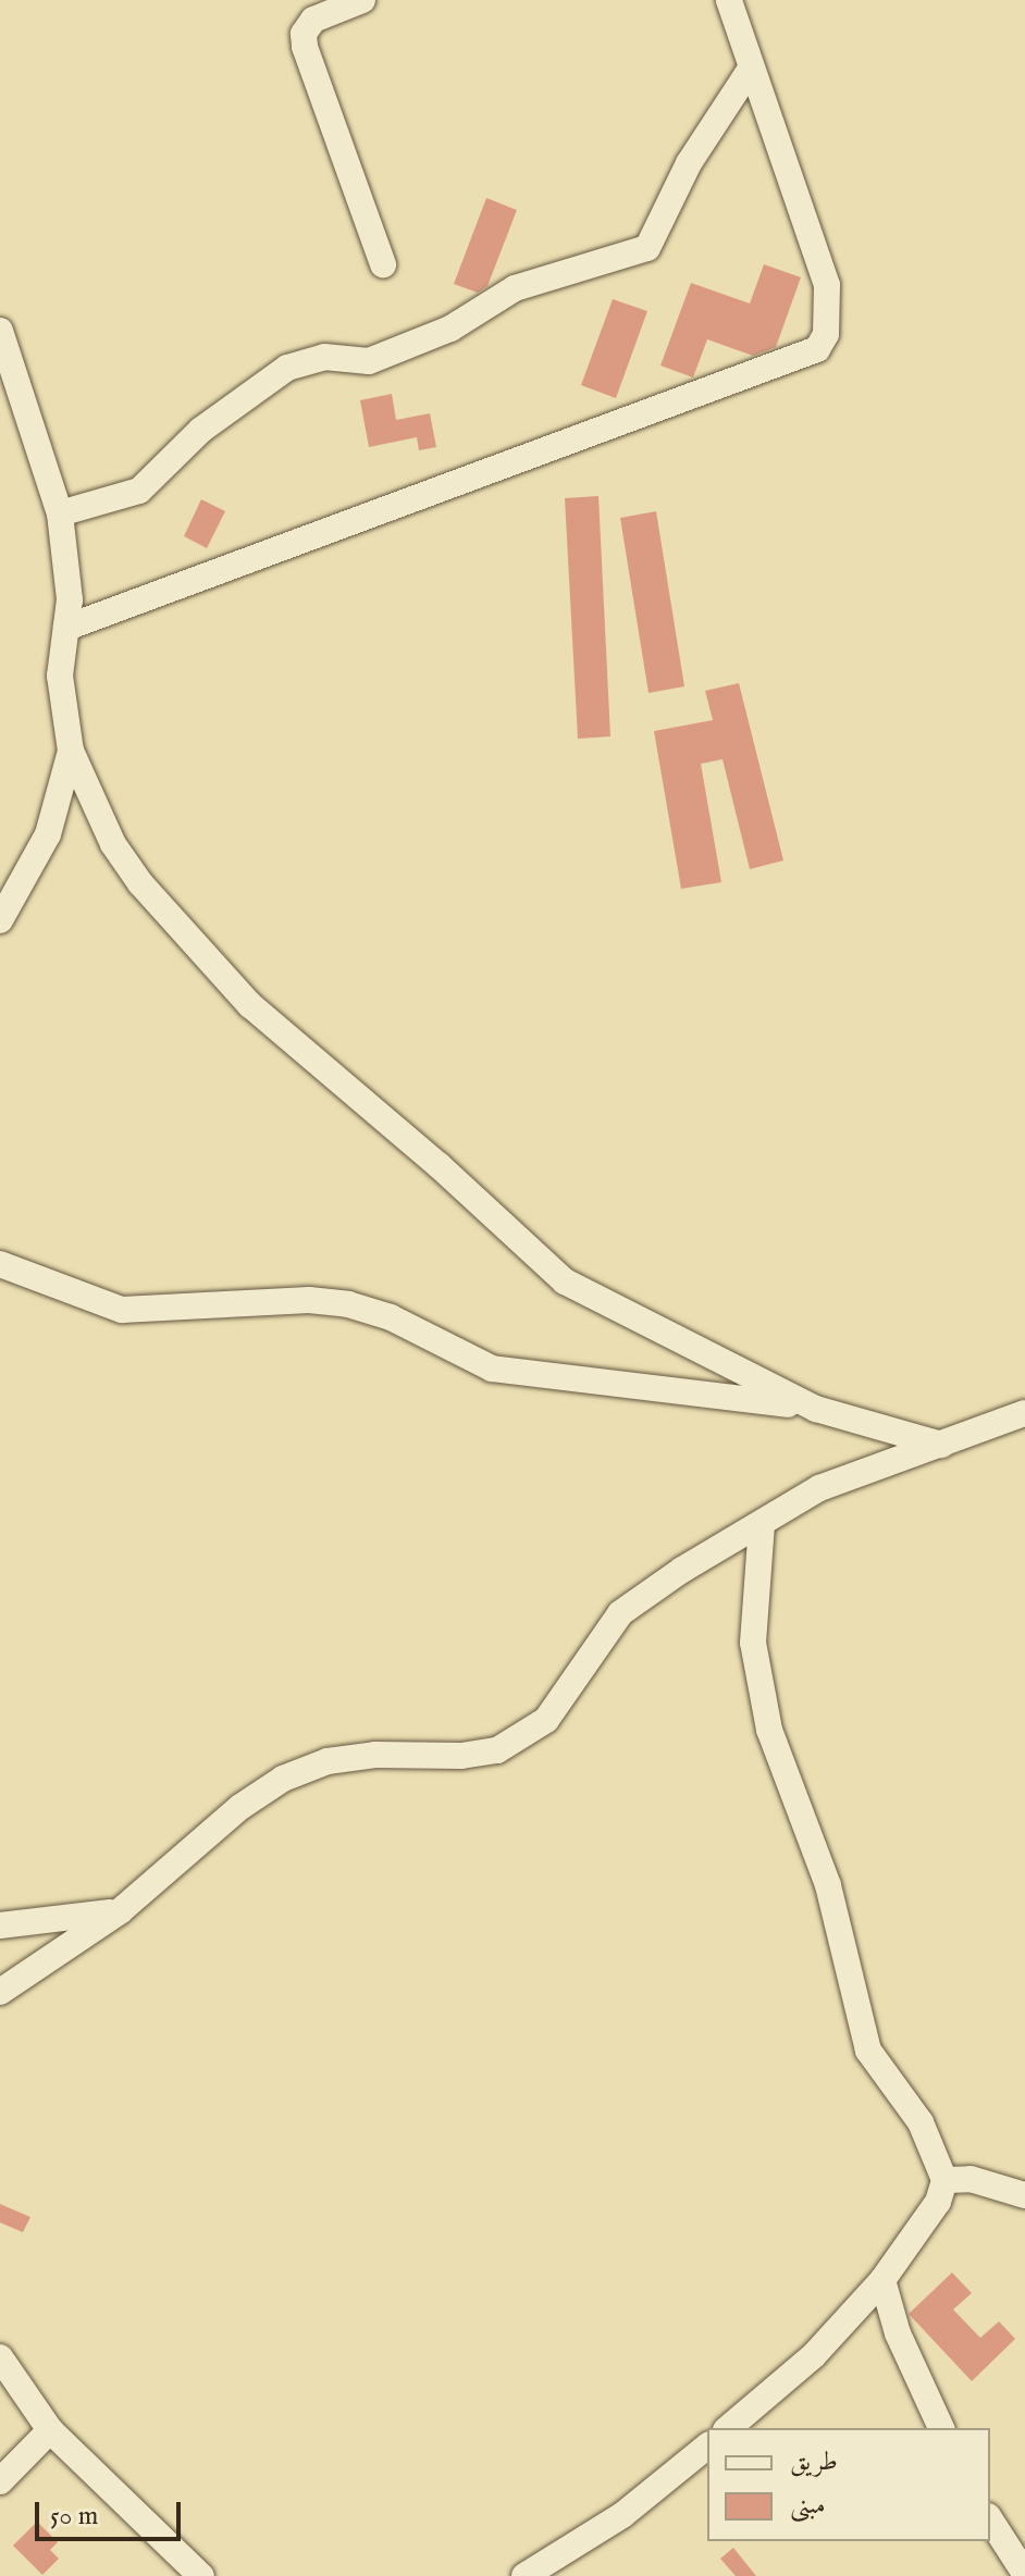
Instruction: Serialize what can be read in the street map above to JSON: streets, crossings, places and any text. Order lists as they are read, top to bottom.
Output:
{
  "legend": ["طريق", "مبنى"],
  "scale_bar": "50 m"
}
